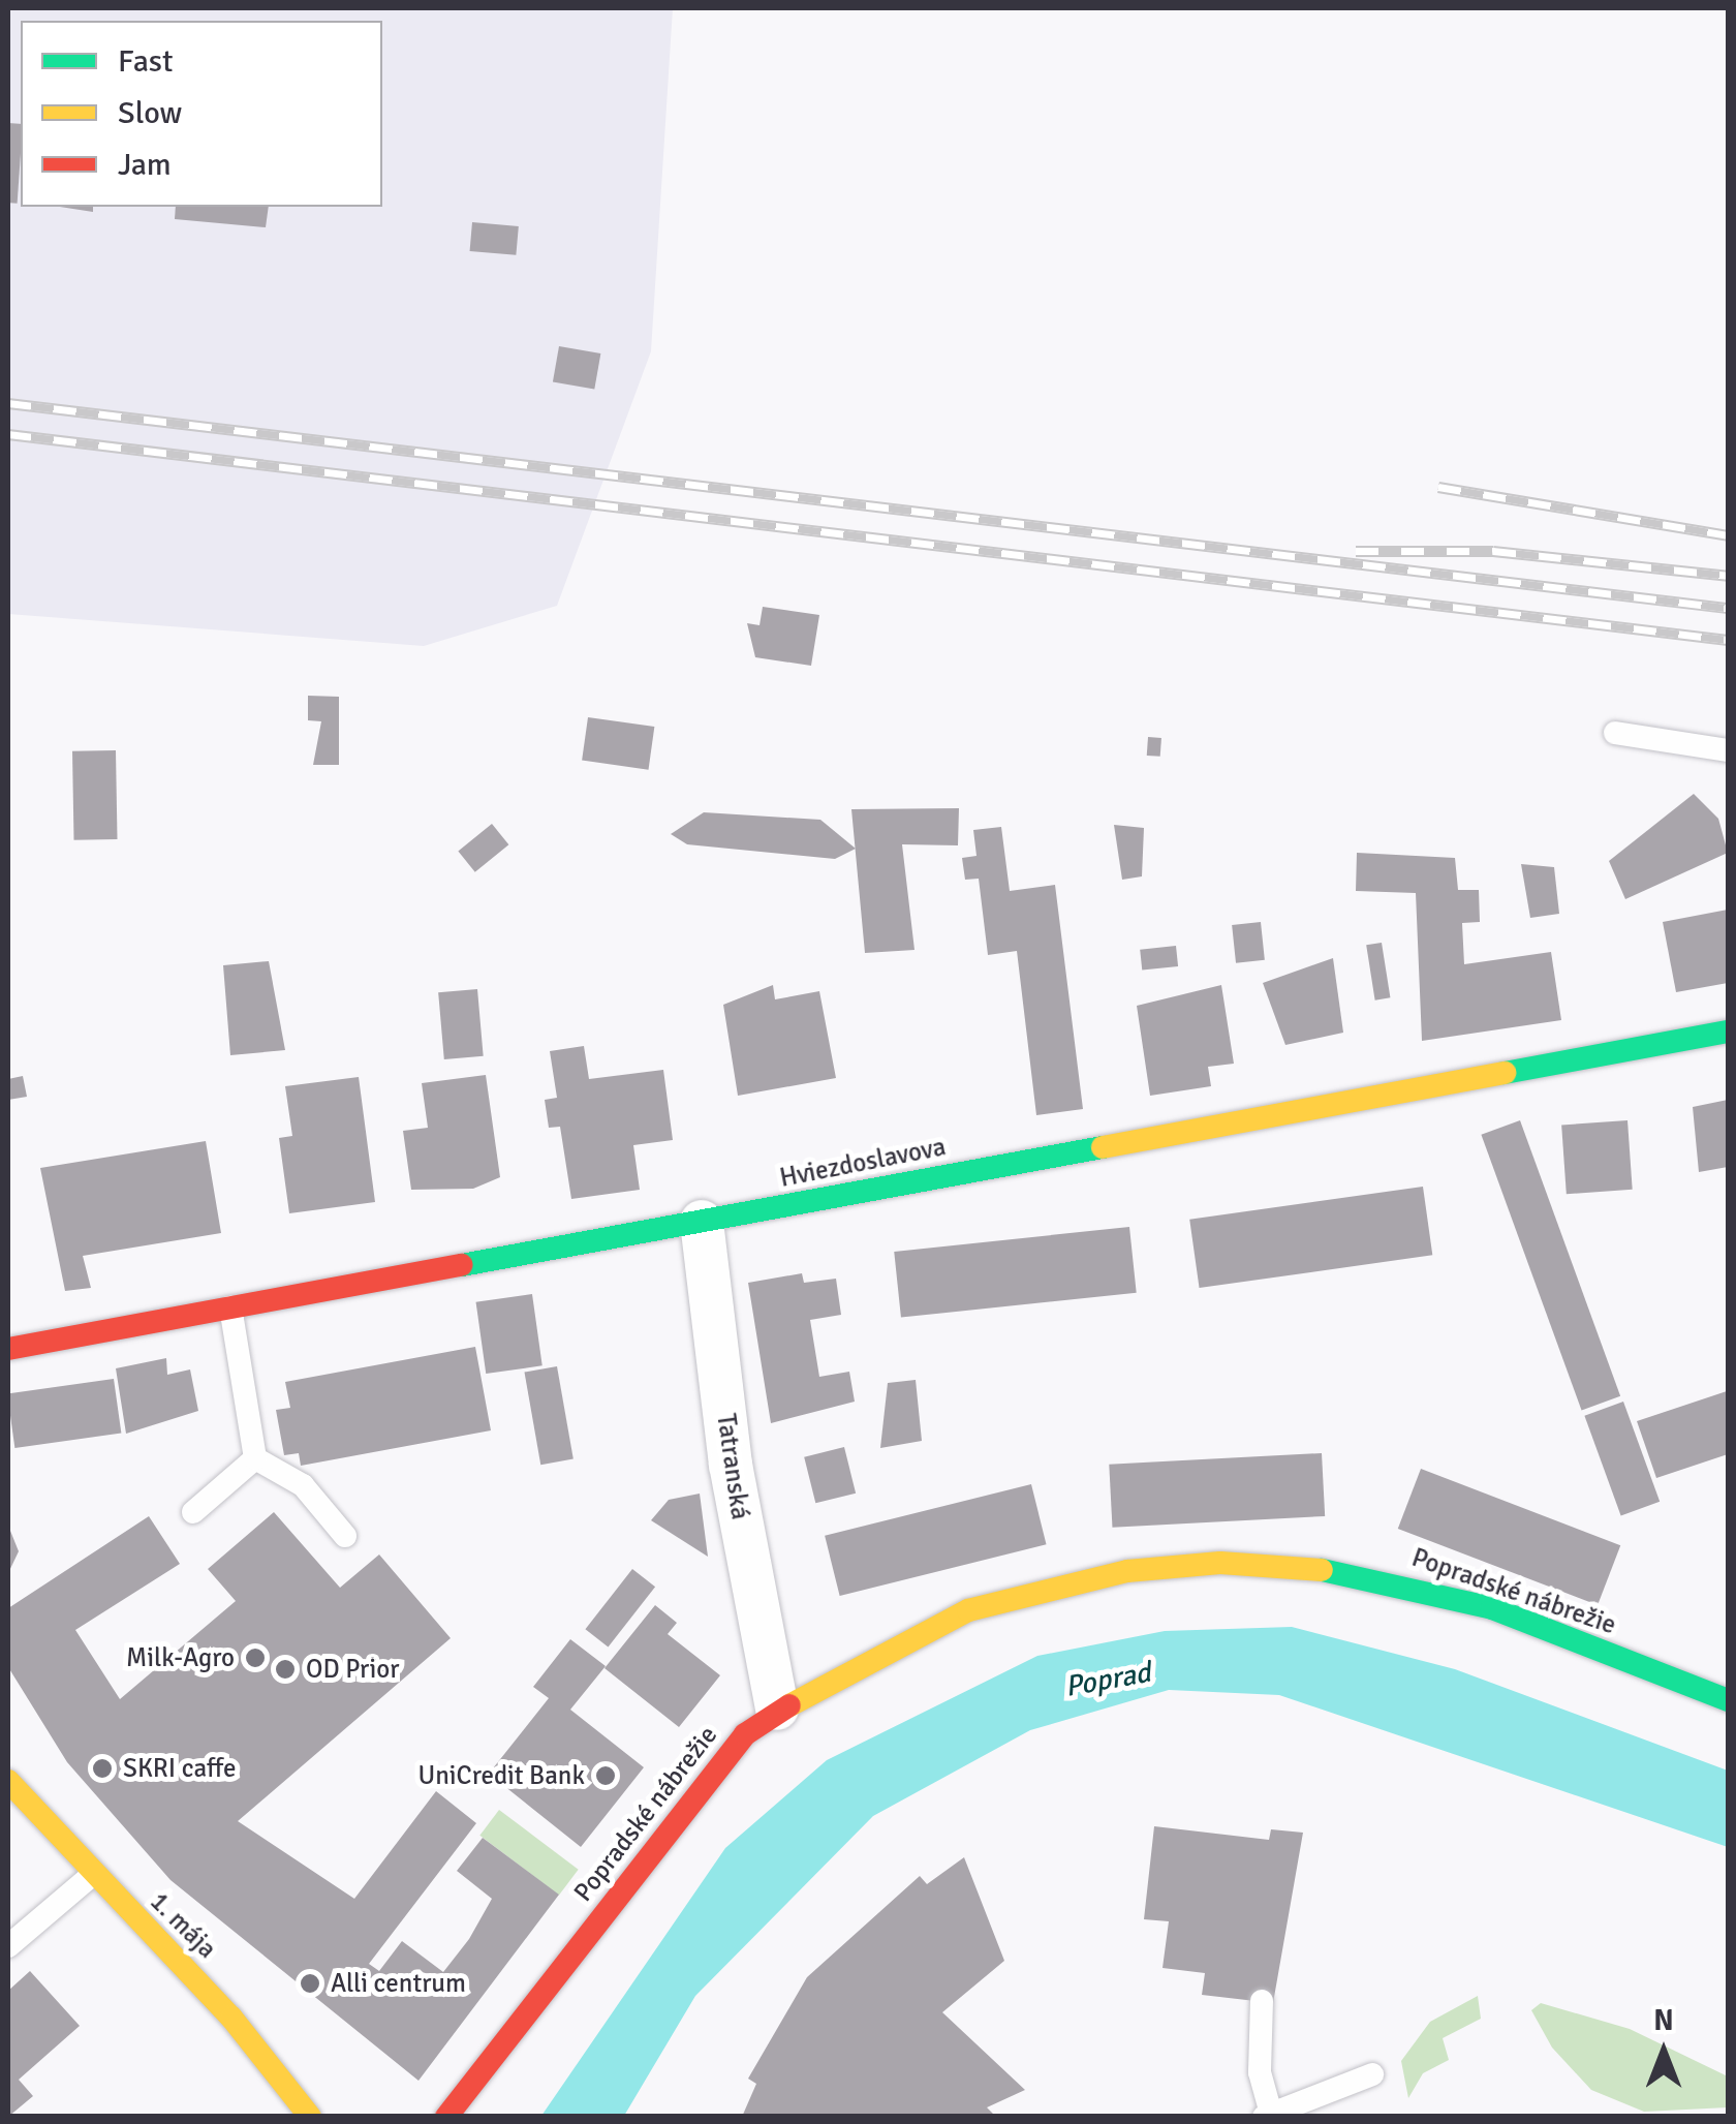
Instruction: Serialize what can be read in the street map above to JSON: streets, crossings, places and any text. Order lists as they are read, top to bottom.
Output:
{
  "streets": {
    "street": [
      "Hviezdoslavova",
      "Tatranská",
      "Popradské nábrežie",
      "1. mája"
    ]
  },
  "crossings": [
    ["Hviezdoslavova", "Tatranská"],
    ["Tatranská", "Popradské nábrežie"]
  ],
  "water": ["Poprad"],
  "places": [
    "Milk-Agro",
    "OD Prior",
    "SKRI caffe",
    "UniCredit Bank",
    "Alli centrum"
  ],
  "legend": ["Fast", "Slow", "Jam"],
  "north": "top"
}
